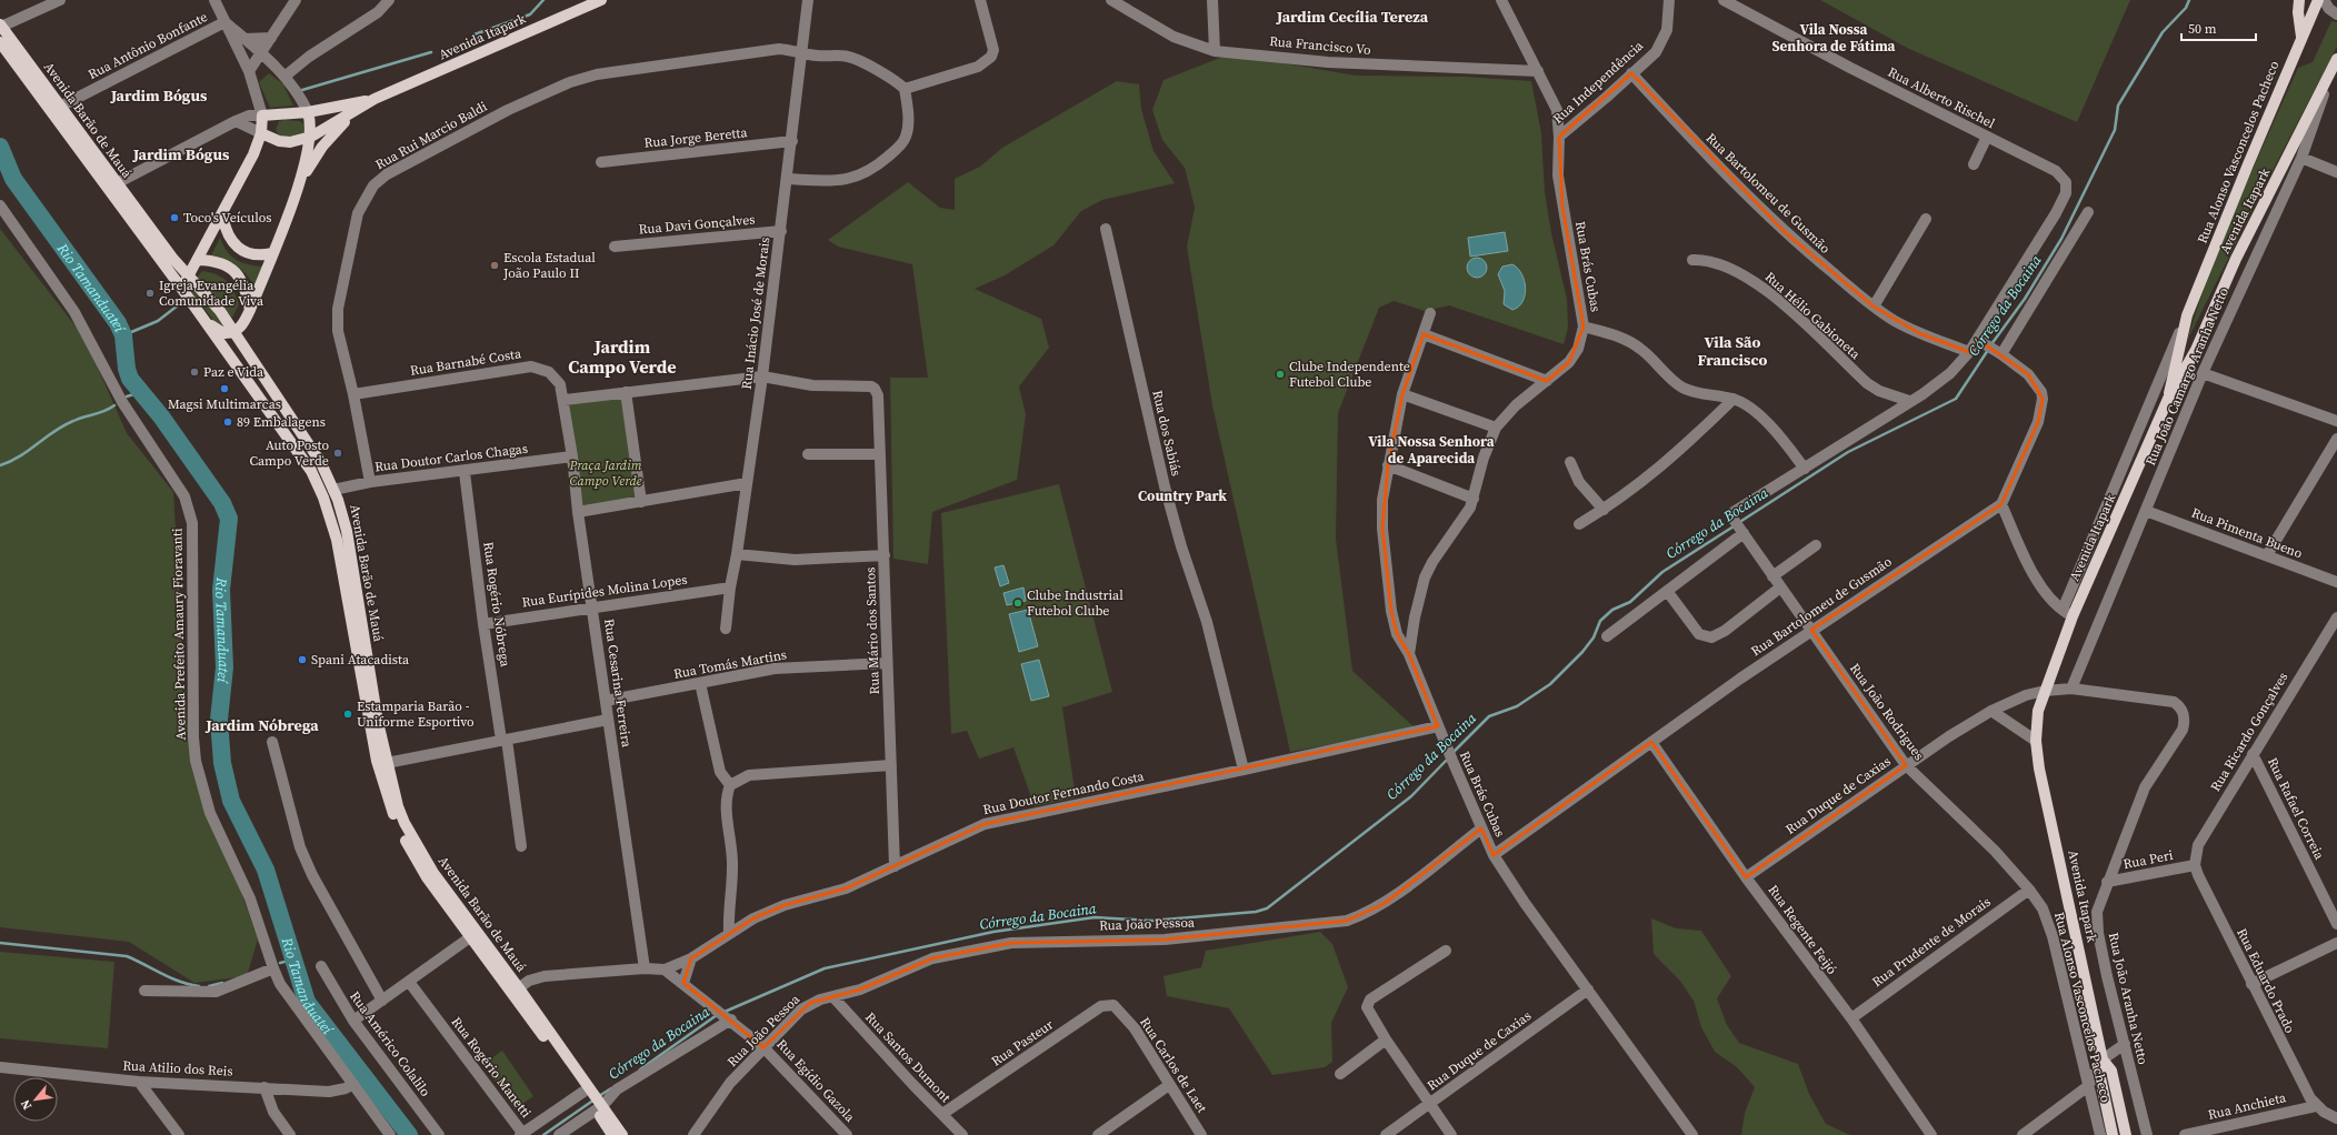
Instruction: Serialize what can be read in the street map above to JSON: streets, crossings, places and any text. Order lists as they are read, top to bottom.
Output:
{
  "streets": {
    "main road": ["Avenida Itapark", "Avenida Barão de Mauá", "Rua Alonso Vasconcelos Pacheco"],
    "street": [
      "Rua Antônio Bonfante",
      "Rua Francisco Vo",
      "Rua Independência",
      "Rua Alberto Rischel",
      "Rua Rui Marcio Baldi",
      "Rua Jorge Beretta",
      "Rua Bartolomeu de Gusmão",
      "Rua Davi Gonçalves",
      "Rua Brás Cubas",
      "Rua Inácio José de Morais",
      "Rua Hélio Gabioneta",
      "Rua Barnabé Costa",
      "Rua João Camargo Aranha Netto",
      "Rua dos Sabiás",
      "Rua Doutor Carlos Chagas",
      "Rua Pimenta Bueno",
      "Rua Eurípides Molina Lopes",
      "Rua Rogério Nóbrega",
      "Rua Mário dos Santos",
      "Avenida Prefeito Amaury Fioravanti",
      "Rua Tomás Martins",
      "Rua Cesarina Ferreira",
      "Rua João Rodrigues",
      "Rua Ricardo Gonçalves",
      "Rua Doutor Fernando Costa",
      "Rua Duque de Caxias",
      "Rua Rafael Correia",
      "Rua Peri",
      "Rua João Pessoa",
      "Rua Regente Feijó",
      "Rua Prudente de Morais",
      "Rua Eduardo Prado",
      "Rua João Aranha Netto",
      "Rua Pasteur",
      "Rua Américo Colalilo",
      "Rua Santos Dumont",
      "Rua Carlos de Laet",
      "Rua Rogério Manetti",
      "Rua Atilio dos Reis",
      "Rua Egídio Gazola",
      "Rua Anchieta"
    ]
  },
  "crossings": [
    ["Avenida Itapark", "Rua Alonso Vasconcelos Pacheco"],
    ["Avenida Itapark", "Rua João Camargo Aranha Netto"],
    ["Avenida Itapark", "Rua Duque de Caxias"],
    ["Avenida Itapark", "Rua João Aranha Netto"],
    ["Rua Antônio Bonfante", "Avenida Barão de Mauá"],
    ["Rua Francisco Vo", "Rua Brás Cubas"],
    ["Rua Independência", "Rua Bartolomeu de Gusmão"],
    ["Rua Independência", "Rua Brás Cubas"],
    ["Avenida Barão de Mauá", "Rua Doutor Carlos Chagas"],
    ["Avenida Barão de Mauá", "Rua Doutor Fernando Costa"],
    ["Avenida Barão de Mauá", "Rua Rogério Manetti"],
    ["Rua Rui Marcio Baldi", "Rua Inácio José de Morais"],
    ["Rua Rui Marcio Baldi", "Rua Barnabé Costa"],
    ["Rua Rui Marcio Baldi", "Rua Doutor Carlos Chagas"],
    ["Rua Jorge Beretta", "Rua Inácio José de Morais"],
    ["Rua Alonso Vasconcelos Pacheco", "Rua João Rodrigues"],
    ["Rua Alonso Vasconcelos Pacheco", "Rua Prudente de Morais"],
    ["Rua Bartolomeu de Gusmão", "Rua Brás Cubas"],
    ["Rua Bartolomeu de Gusmão", "Rua João Rodrigues"],
    ["Rua Bartolomeu de Gusmão", "Rua Regente Feijó"],
    ["Rua Davi Gonçalves", "Rua Inácio José de Morais"],
    ["Rua Brás Cubas", "Rua Doutor Fernando Costa"],
    ["Rua Brás Cubas", "Rua Duque de Caxias"],
    ["Rua Brás Cubas", "Rua João Pessoa"],
    ["Rua Inácio José de Morais", "Rua Eurípides Molina Lopes"],
    ["Rua Inácio José de Morais", "Rua Mário dos Santos"],
    ["Rua Barnabé Costa", "Rua Cesarina Ferreira"],
    ["Rua João Camargo Aranha Netto", "Rua Pimenta Bueno"],
    ["Rua João Camargo Aranha Netto", "Rua João Aranha Netto"],
    ["Rua dos Sabiás", "Rua Doutor Fernando Costa"],
    ["Rua Doutor Carlos Chagas", "Rua Rogério Nóbrega"],
    ["Rua Doutor Carlos Chagas", "Rua Cesarina Ferreira"],
    ["Rua Eurípides Molina Lopes", "Rua Rogério Nóbrega"],
    ["Rua Eurípides Molina Lopes", "Rua Cesarina Ferreira"],
    ["Rua Mário dos Santos", "Rua Tomás Martins"],
    ["Rua Mário dos Santos", "Rua Doutor Fernando Costa"],
    ["Avenida Prefeito Amaury Fioravanti", "Rua Atilio dos Reis"],
    ["Rua Tomás Martins", "Rua Cesarina Ferreira"],
    ["Rua Cesarina Ferreira", "Rua Doutor Fernando Costa"],
    ["Rua João Rodrigues", "Rua Duque de Caxias"],
    ["Rua João Rodrigues", "Rua Prudente de Morais"],
    ["Rua Ricardo Gonçalves", "Rua Rafael Correia"],
    ["Rua Ricardo Gonçalves", "Rua Peri"],
    ["Rua Ricardo Gonçalves", "Rua Eduardo Prado"],
    ["Rua Duque de Caxias", "Rua Regente Feijó"],
    ["Rua Duque de Caxias", "Rua João Aranha Netto"],
    ["Rua Peri", "Rua Eduardo Prado"],
    ["Rua Peri", "Rua João Aranha Netto"],
    ["Rua João Pessoa", "Rua Santos Dumont"],
    ["Rua João Pessoa", "Rua Egídio Gazola"],
    ["Rua Regente Feijó", "Rua Prudente de Morais"],
    ["Rua Eduardo Prado", "Rua Anchieta"],
    ["Rua Pasteur", "Rua Santos Dumont"],
    ["Rua Pasteur", "Rua Carlos de Laet"]
  ],
  "districts": [
    "Jardim Cecília Tereza",
    "Vila Nossa Senhora de Fátima",
    "Jardim Bógus",
    "Jardim Bógus",
    "Vila São Francisco",
    "Jardim Campo Verde",
    "Vila Nossa Senhora de Aparecida",
    "Country Park",
    "Jardim Nóbrega"
  ],
  "water": ["Rio Tamanduateí", "Córrego da Bocaina"],
  "parks": ["Praça Jardim Campo Verde"],
  "places": [
    "Toco's Veículos",
    "Escola Estadual João Paulo II",
    "Igreja Evangélia Comunidade Viva",
    "Paz e Vida",
    "Clube Independente Futebol Clube",
    "Magsi Multimarcas",
    "89 Embalagens",
    "Auto Posto Campo Verde",
    "Clube Industrial Futebol Clube",
    "Spani Atacadista",
    "Estamparia Barão - Uniforme Esportivo"
  ],
  "scale_bar": "50 m",
  "north": "bottom left"
}
